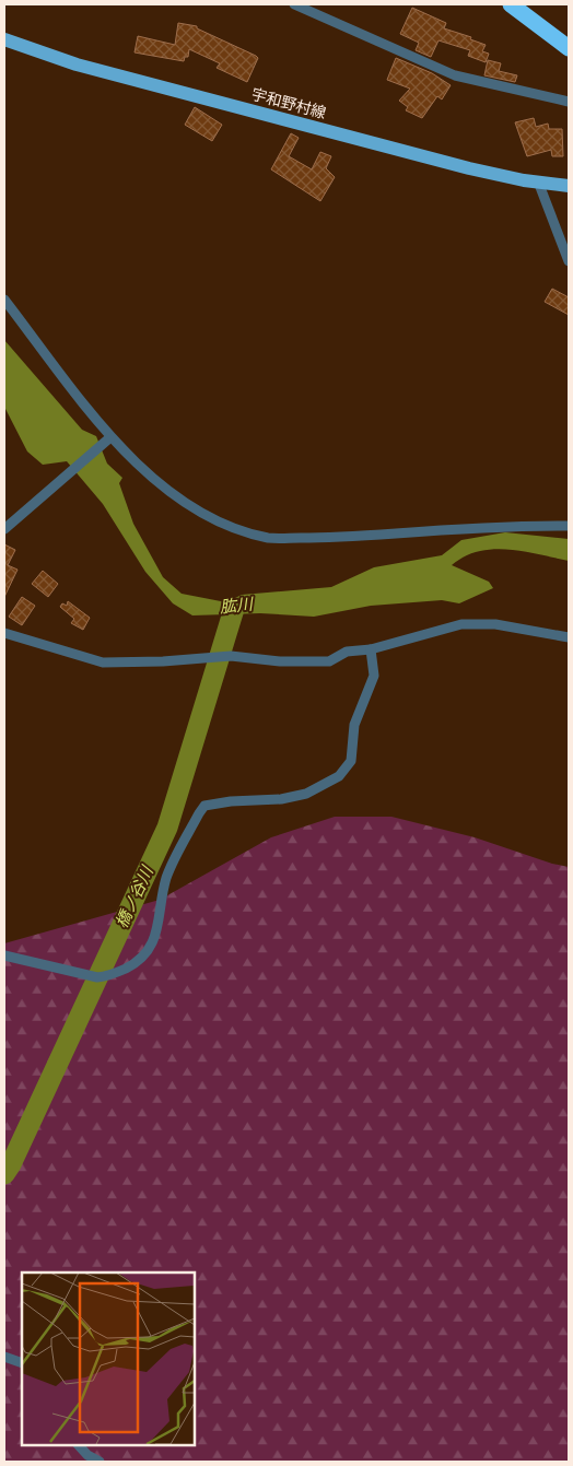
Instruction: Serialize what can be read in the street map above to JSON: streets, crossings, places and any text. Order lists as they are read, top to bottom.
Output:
{
  "streets": {
    "main road": ["宇和野村線"]
  },
  "water": ["肱川", "橋ノ谷川"]
}
